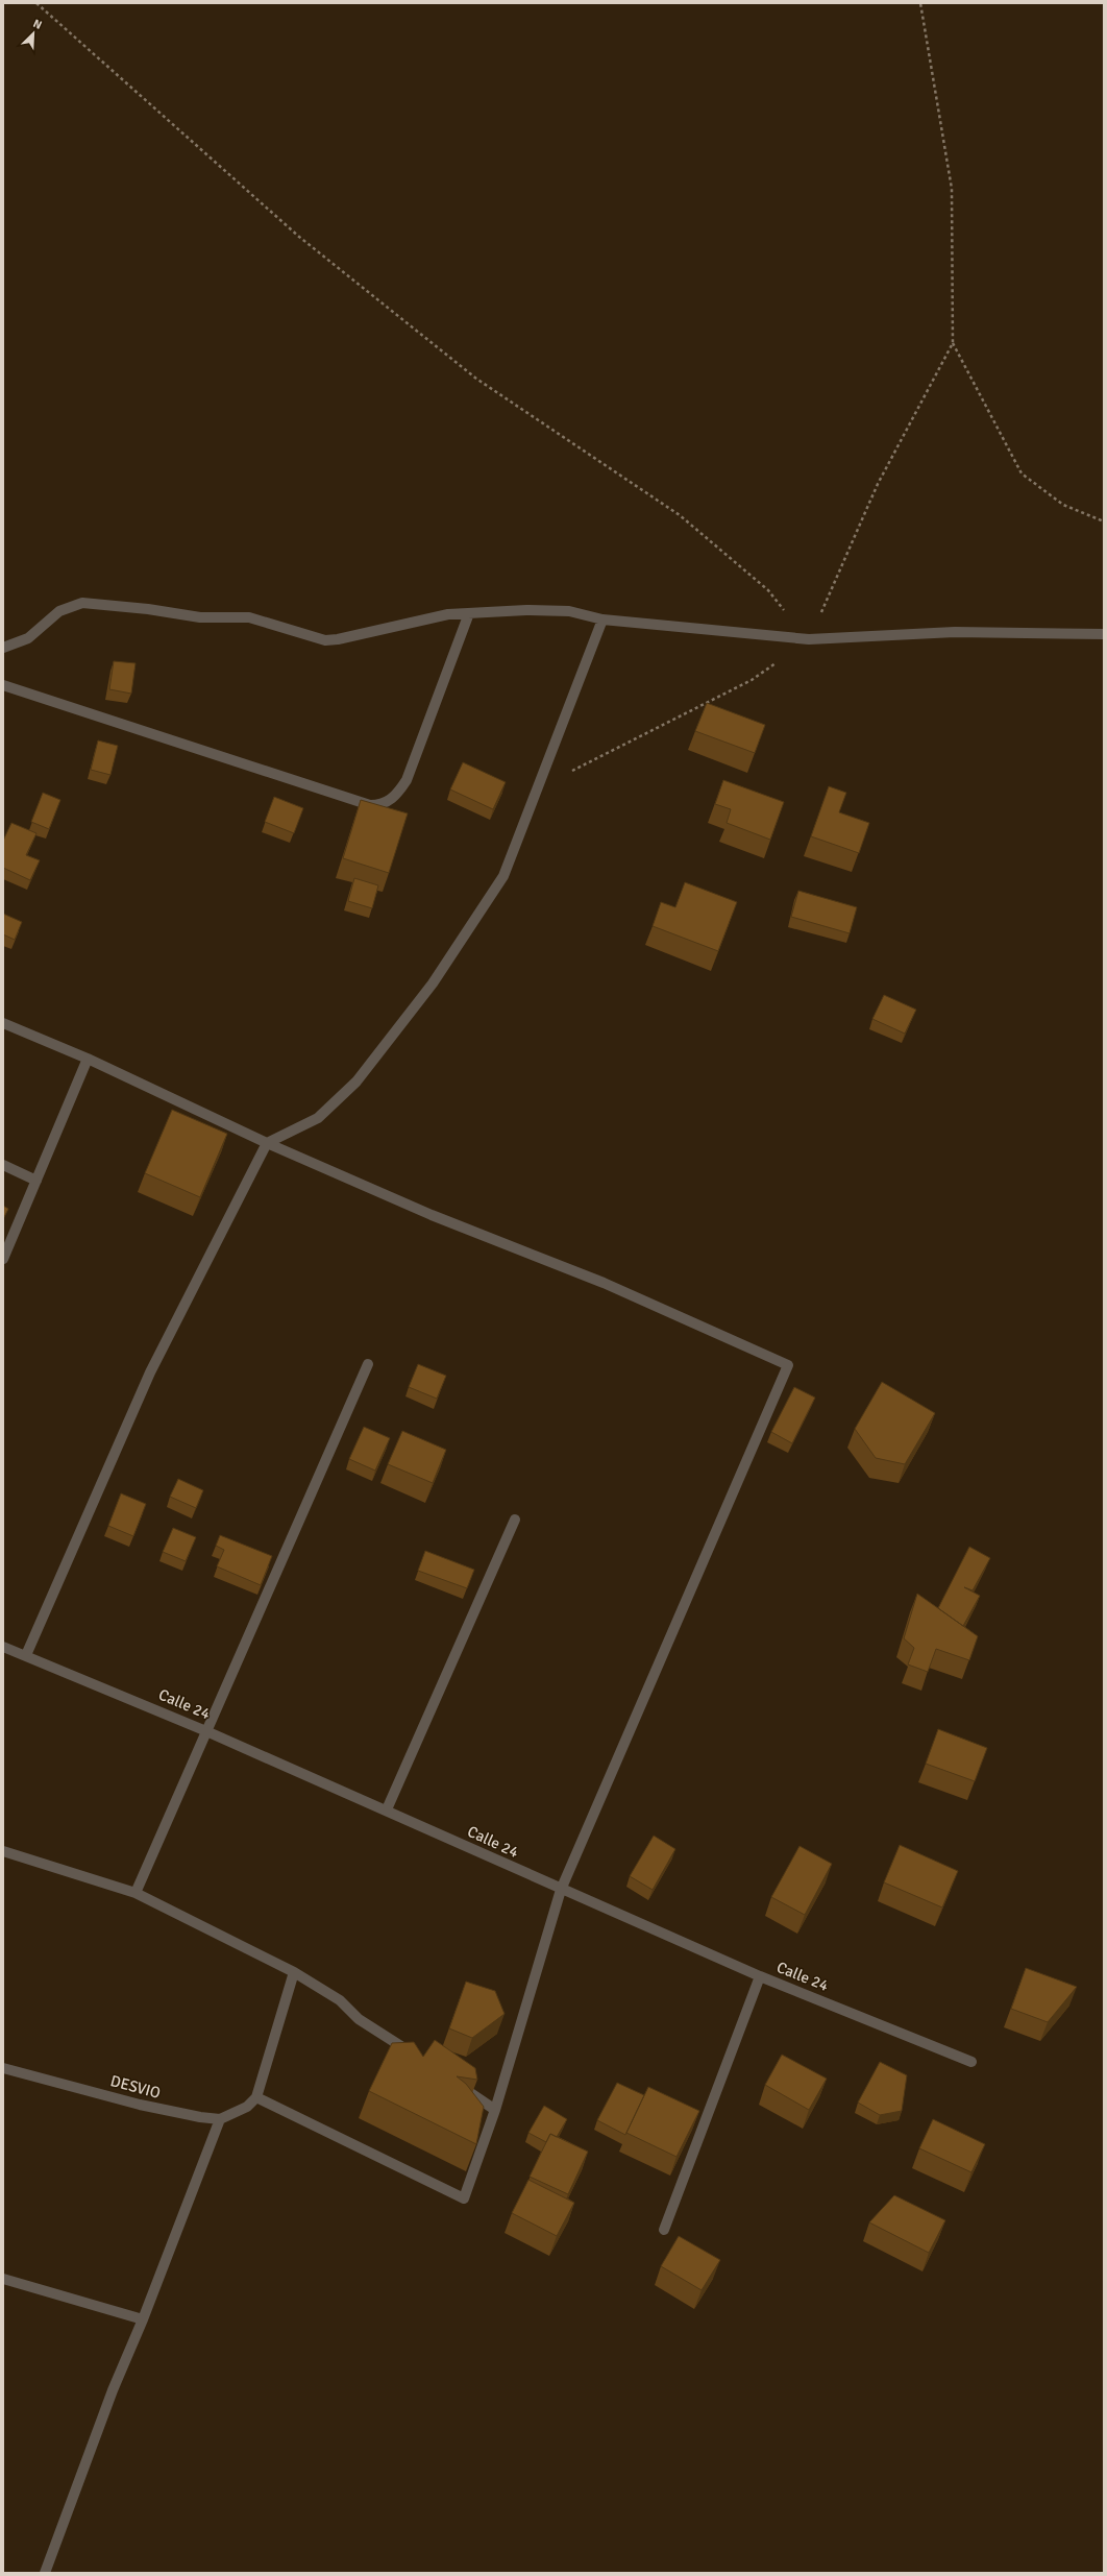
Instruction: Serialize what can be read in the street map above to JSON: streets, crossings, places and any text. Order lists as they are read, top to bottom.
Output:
{
  "streets": {
    "street": ["Calle 24", "DESVIO"]
  },
  "north": "top right"
}
